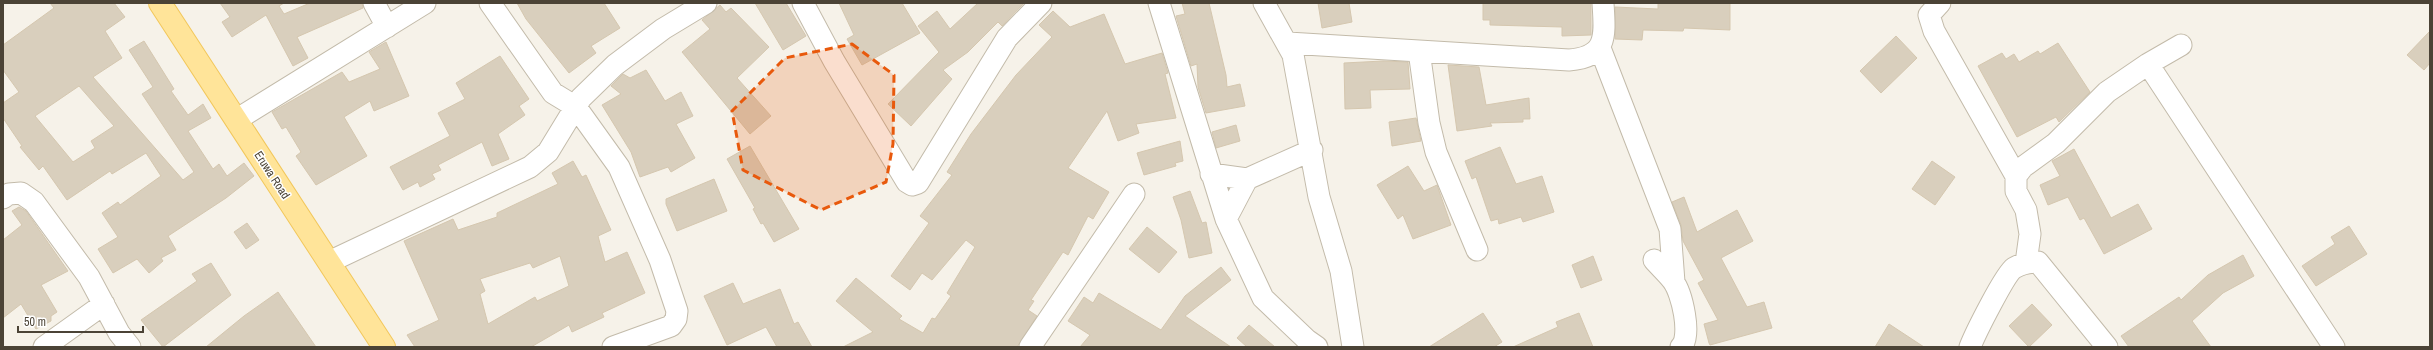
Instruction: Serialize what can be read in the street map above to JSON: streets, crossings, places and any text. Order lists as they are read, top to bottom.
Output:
{
  "streets": {
    "main road": ["Eruwa Road"]
  },
  "scale_bar": "50 m"
}
